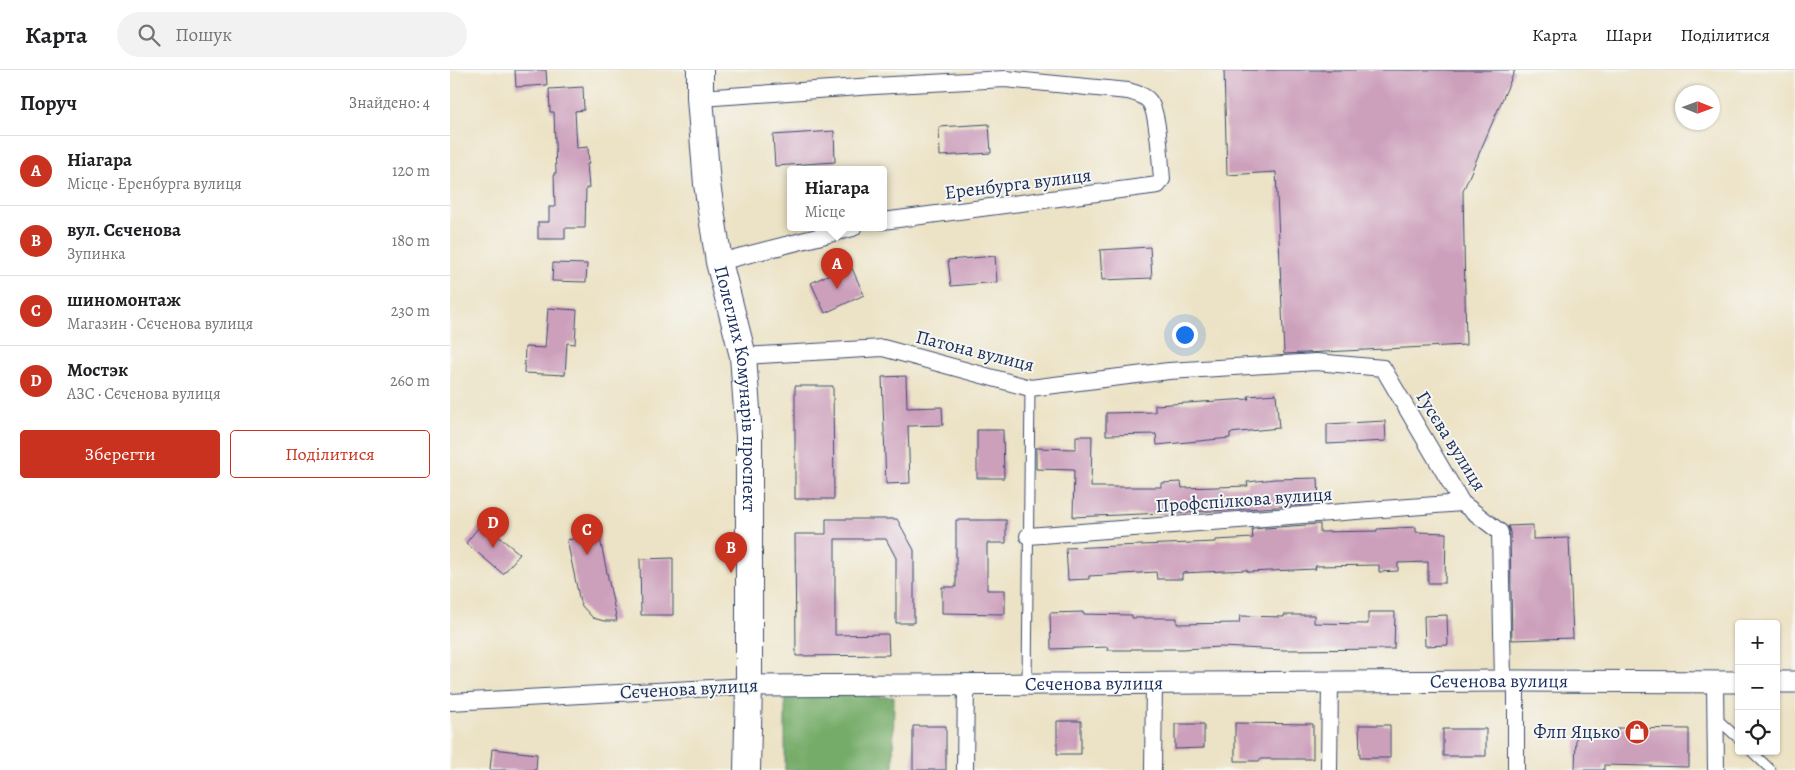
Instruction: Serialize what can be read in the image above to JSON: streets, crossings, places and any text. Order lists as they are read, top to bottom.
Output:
{
  "streets": {
    "main road": ["Полеглих Комунарів проспект"],
    "street": [
      "Еренбурга вулиця",
      "Патона вулиця",
      "Гусєва вулиця",
      "Профспілкова вулиця",
      "Сєченова вулиця"
    ]
  },
  "crossings": [
    ["Еренбурга вулиця", "Полеглих Комунарів проспект"],
    ["Патона вулиця", "Полеглих Комунарів проспект"],
    ["Патона вулиця", "Гусєва вулиця"],
    ["Полеглих Комунарів проспект", "Сєченова вулиця"],
    ["Гусєва вулиця", "Профспілкова вулиця"],
    ["Гусєва вулиця", "Сєченова вулиця"]
  ],
  "places": {
    "shop": ["Флп Яцько"]
  },
  "north": "right",
  "page": {
    "header": "Карта",
    "search": "Пошук",
    "nav": ["Карта", "Шари", "Поділитися"],
    "heading": ["Поруч", "Знайдено: 4"],
    "list": [
      {
        "mark": "A",
        "name": "Ніагара",
        "note": "Місце · Еренбурга вулиця",
        "value": "120 m"
      },
      {
        "mark": "B",
        "name": "вул. Сєченова",
        "note": "Зупинка",
        "value": "180 m"
      },
      {
        "mark": "C",
        "name": "шиномонтаж",
        "note": "Магазин · Сєченова вулиця",
        "value": "230 m"
      },
      {
        "mark": "D",
        "name": "Мостэк",
        "note": "АЗС · Сєченова вулиця",
        "value": "260 m"
      }
    ],
    "popup": ["Ніагара", "Місце"],
    "pins": [
      "A",
      "D",
      "C",
      "B"
    ],
    "buttons": ["Зберегти", "Поділитися"],
    "map_buttons": ["+", "−"]
  }
}
